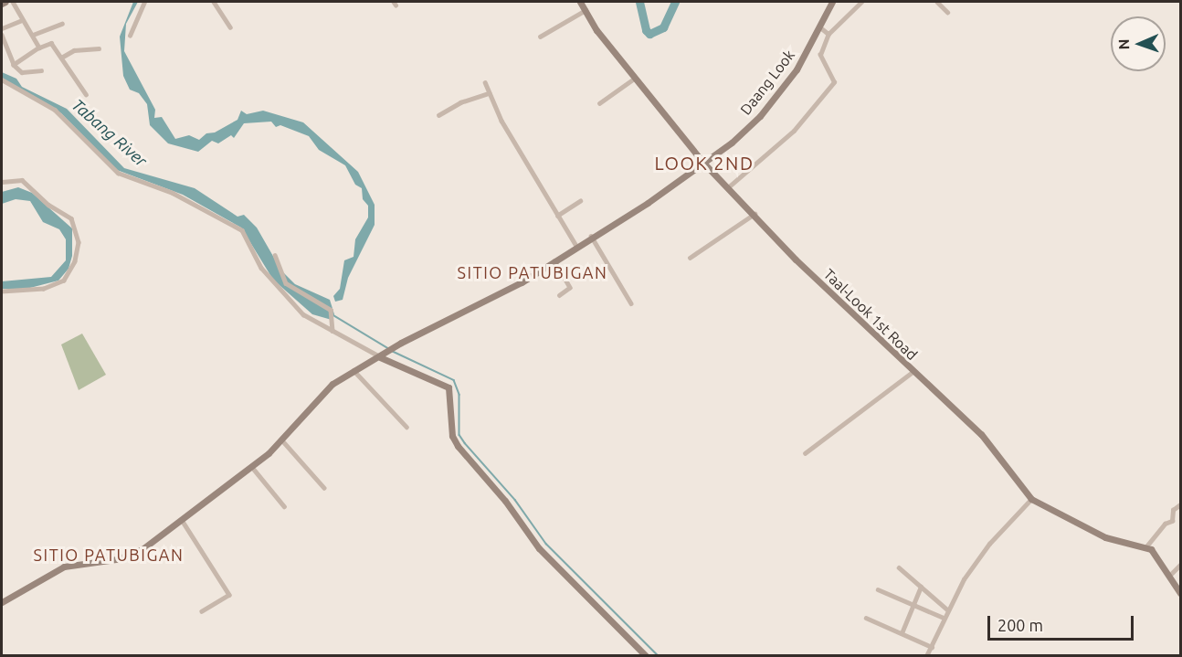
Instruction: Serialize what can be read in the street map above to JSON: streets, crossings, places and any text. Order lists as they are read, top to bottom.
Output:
{
  "streets": {
    "street": ["Daang Look", "Taal-Look 1st Road"]
  },
  "crossings": [
    ["Daang Look", "Taal-Look 1st Road"]
  ],
  "districts": ["LOOK 2ND", "SITIO PATUBIGAN", "SITIO PATUBIGAN"],
  "water": ["Tabang River"],
  "scale_bar": "200 m",
  "north": "left"
}
